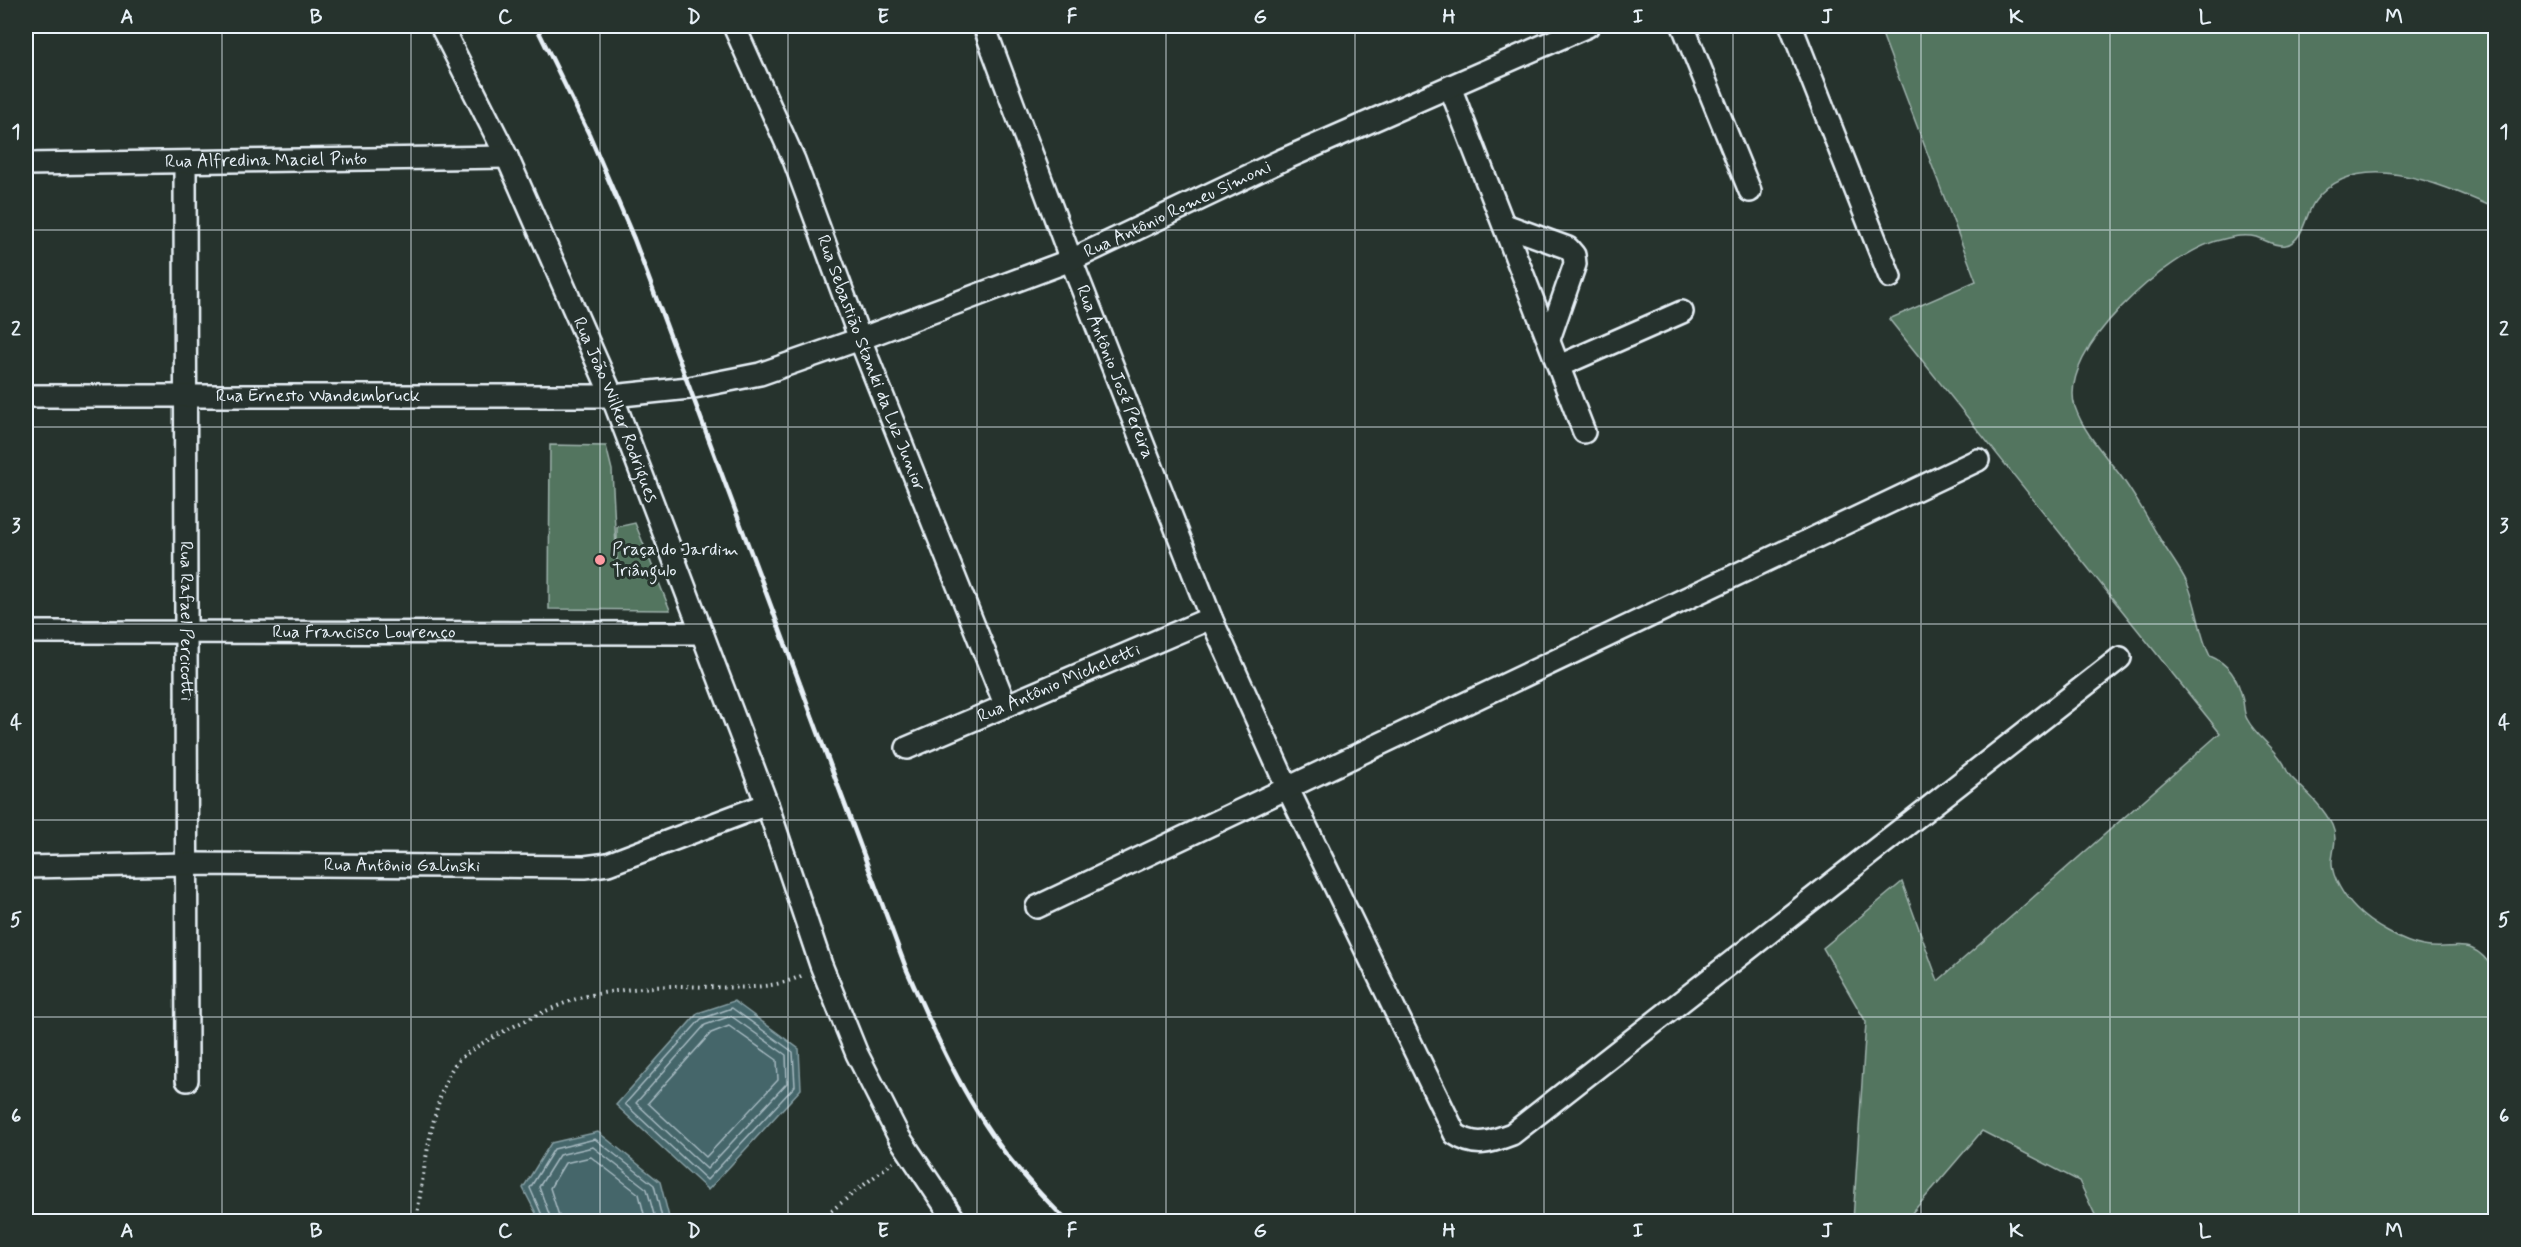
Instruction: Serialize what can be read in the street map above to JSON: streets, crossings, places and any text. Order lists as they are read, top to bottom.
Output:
{
  "streets": {
    "street": [
      "Rua Alfredina Maciel Pinto",
      "Rua Antônio Romeu Simoni",
      "Rua Sebastião Stanki da Luz Junior",
      "Rua Antônio José Pereira",
      "Rua Ernesto Wandembruck",
      "Rua João Wilker Rodrigues",
      "Rua Rafael Percicotti",
      "Rua Francisco Lourenço",
      "Rua Antônio Micheletti",
      "Rua Antônio Galinski"
    ]
  },
  "crossings": [
    ["Rua Alfredina Maciel Pinto", "Rua João Wilker Rodrigues"],
    ["Rua Alfredina Maciel Pinto", "Rua Rafael Percicotti"],
    ["Rua Antônio Romeu Simoni", "Rua Sebastião Stanki da Luz Junior"],
    ["Rua Antônio Romeu Simoni", "Rua Antônio José Pereira"],
    ["Rua Antônio Romeu Simoni", "Rua Ernesto Wandembruck"],
    ["Rua Sebastião Stanki da Luz Junior", "Rua Antônio Micheletti"],
    ["Rua Antônio José Pereira", "Rua Antônio Micheletti"],
    ["Rua Ernesto Wandembruck", "Rua João Wilker Rodrigues"],
    ["Rua Ernesto Wandembruck", "Rua Rafael Percicotti"],
    ["Rua João Wilker Rodrigues", "Rua Francisco Lourenço"],
    ["Rua João Wilker Rodrigues", "Rua Antônio Galinski"],
    ["Rua Rafael Percicotti", "Rua Francisco Lourenço"],
    ["Rua Rafael Percicotti", "Rua Antônio Galinski"]
  ],
  "places": ["Praça do Jardim Triângulo"],
  "grid": {
    "columns": [
      "A",
      "B",
      "C",
      "D",
      "E",
      "F",
      "G",
      "H",
      "I",
      "J",
      "K",
      "L",
      "M"
    ],
    "rows": [
      "1",
      "2",
      "3",
      "4",
      "5",
      "6"
    ]
  }
}
